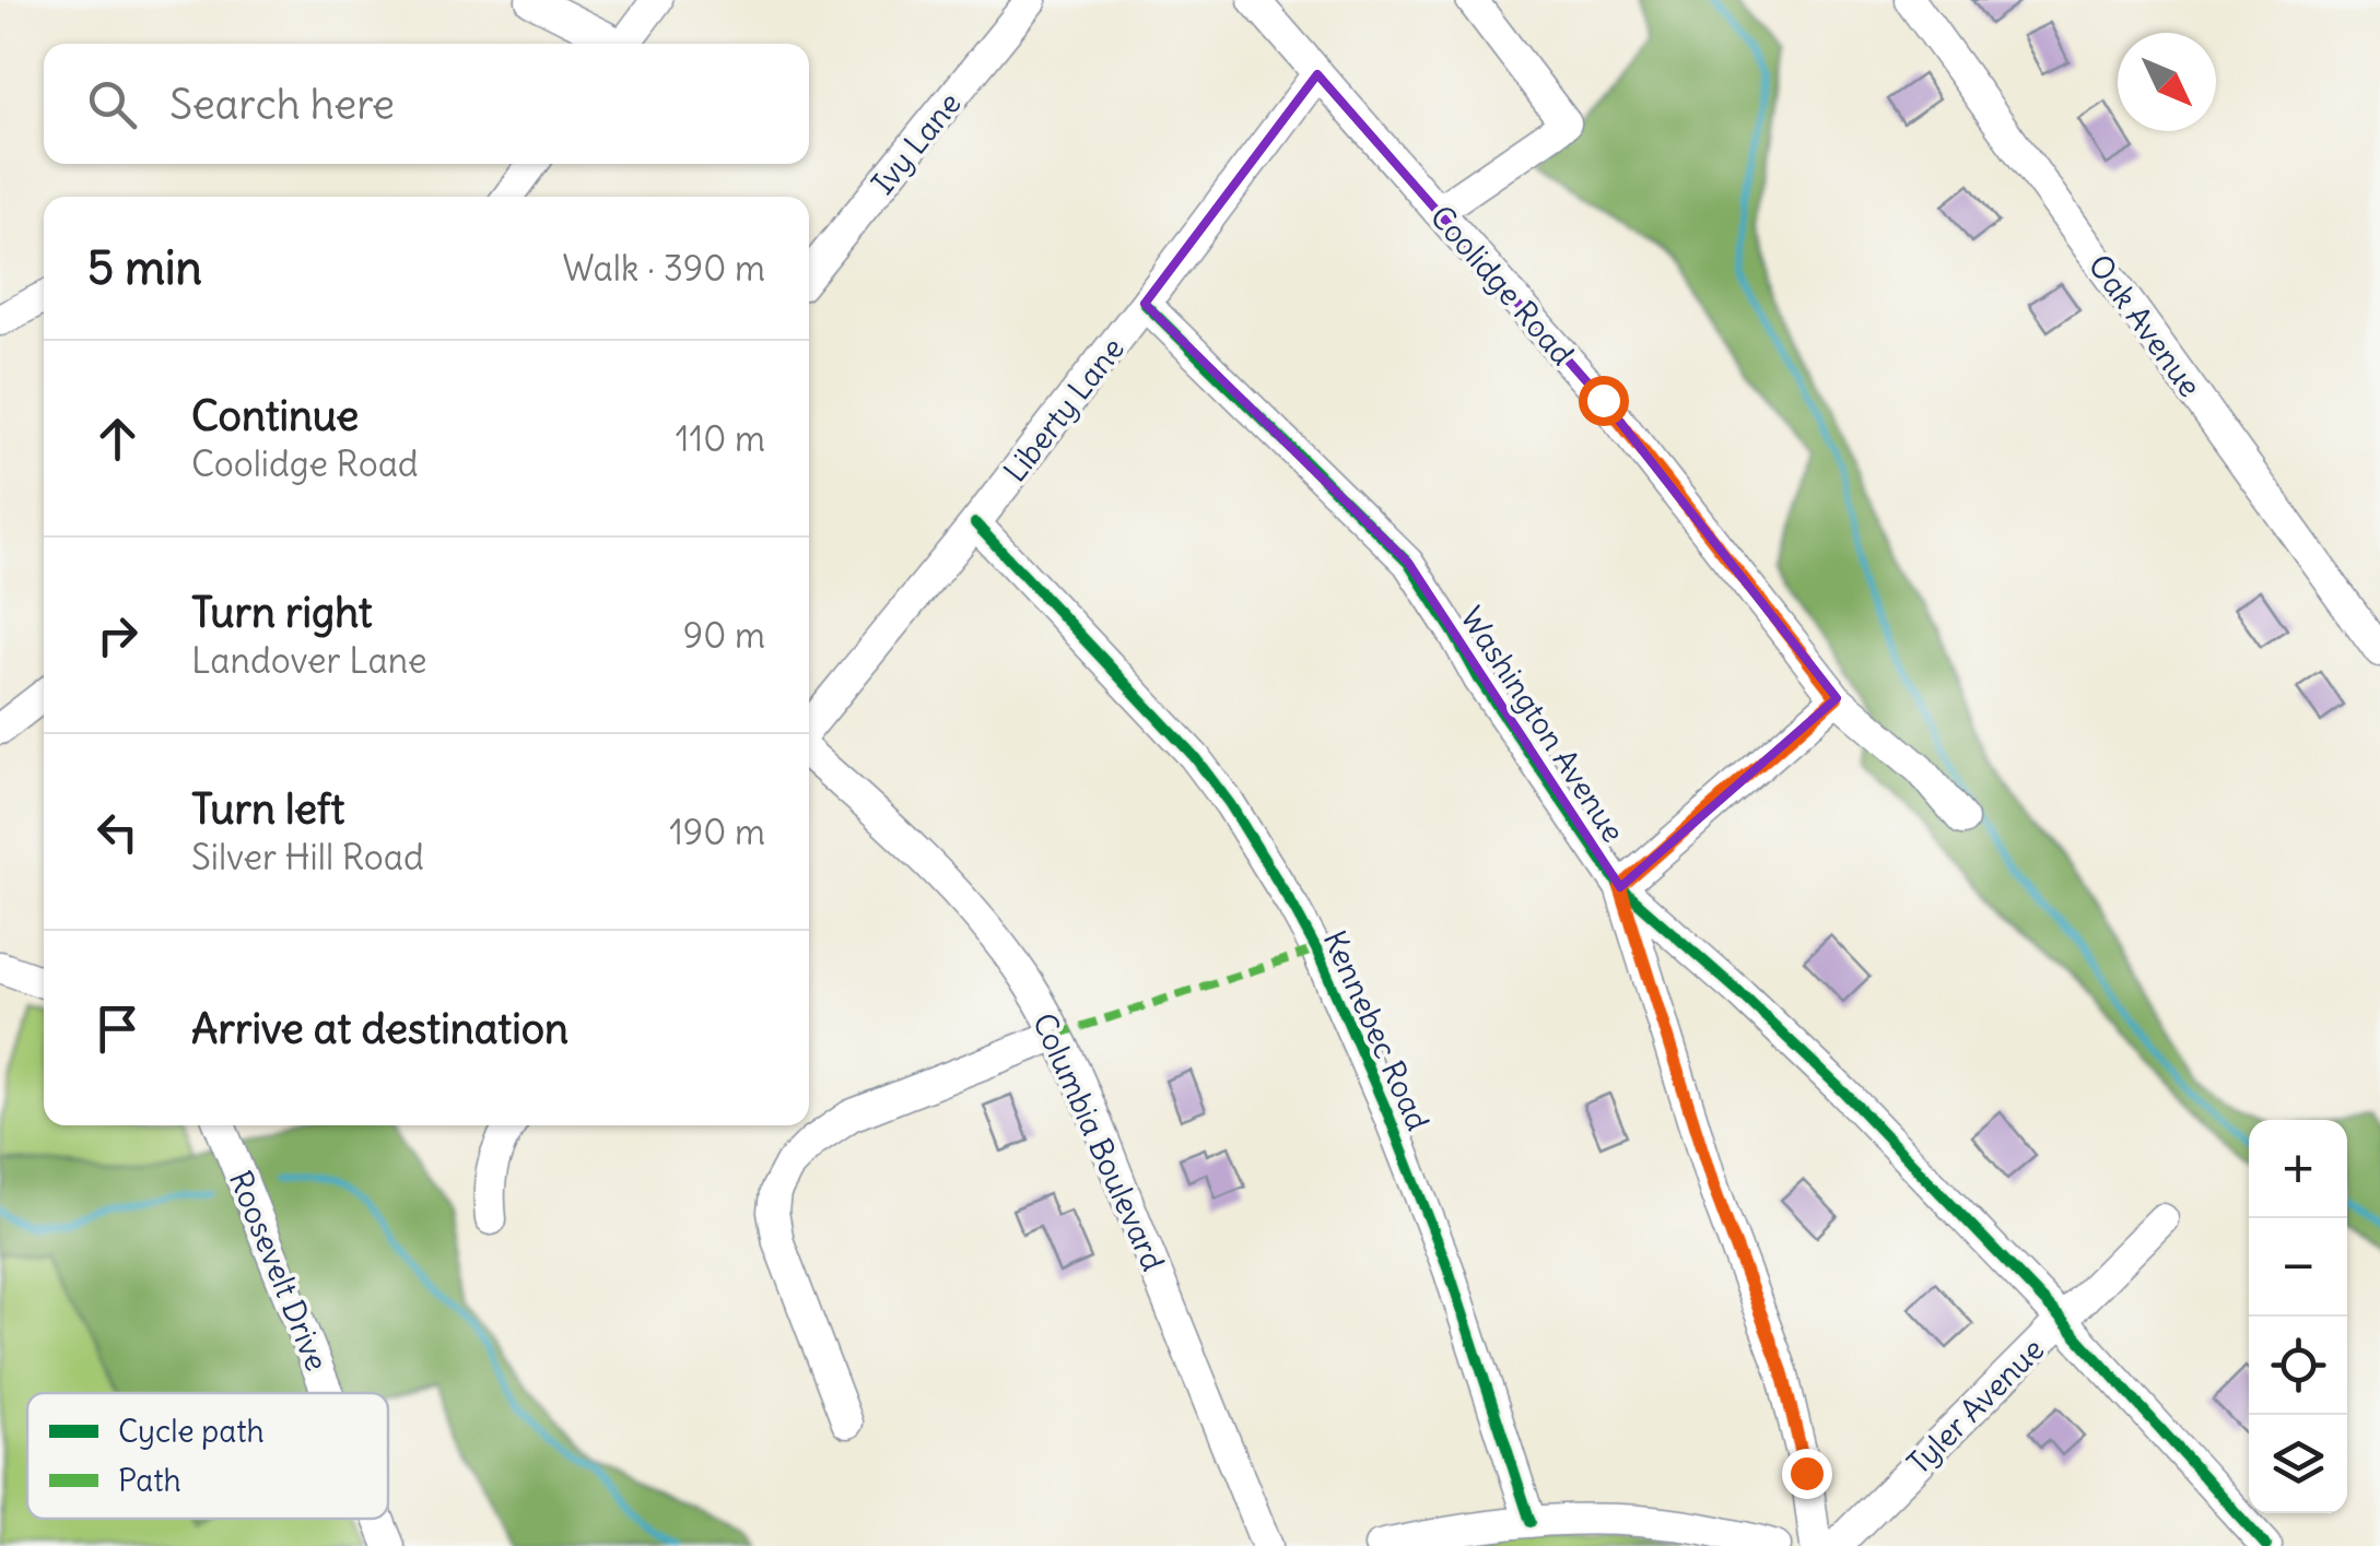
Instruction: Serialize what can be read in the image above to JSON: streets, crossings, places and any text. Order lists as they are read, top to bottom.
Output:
{
  "streets": {
    "street": [
      "Ivy Lane",
      "Coolidge Road",
      "Oak Avenue",
      "Liberty Lane",
      "Washington Avenue",
      "Kennebec Road",
      "Columbia Boulevard",
      "Roosevelt Drive",
      "Tyler Avenue"
    ]
  },
  "crossings": [
    ["Coolidge Road", "Liberty Lane"],
    ["Liberty Lane", "Washington Avenue"],
    ["Liberty Lane", "Kennebec Road"],
    ["Washington Avenue", "Tyler Avenue"]
  ],
  "legend": ["Cycle path", "Path"],
  "north": "bottom right",
  "page": {
    "search": "Search here",
    "heading": ["5 min", "Walk · 390 m"],
    "list": [
      ["Continue", "Coolidge Road", "110 m"],
      ["Turn right", "Landover Lane", "90 m"],
      ["Turn left", "Silver Hill Road", "190 m"],
      "Arrive at destination"
    ],
    "map_buttons": ["+", "−"]
  }
}
